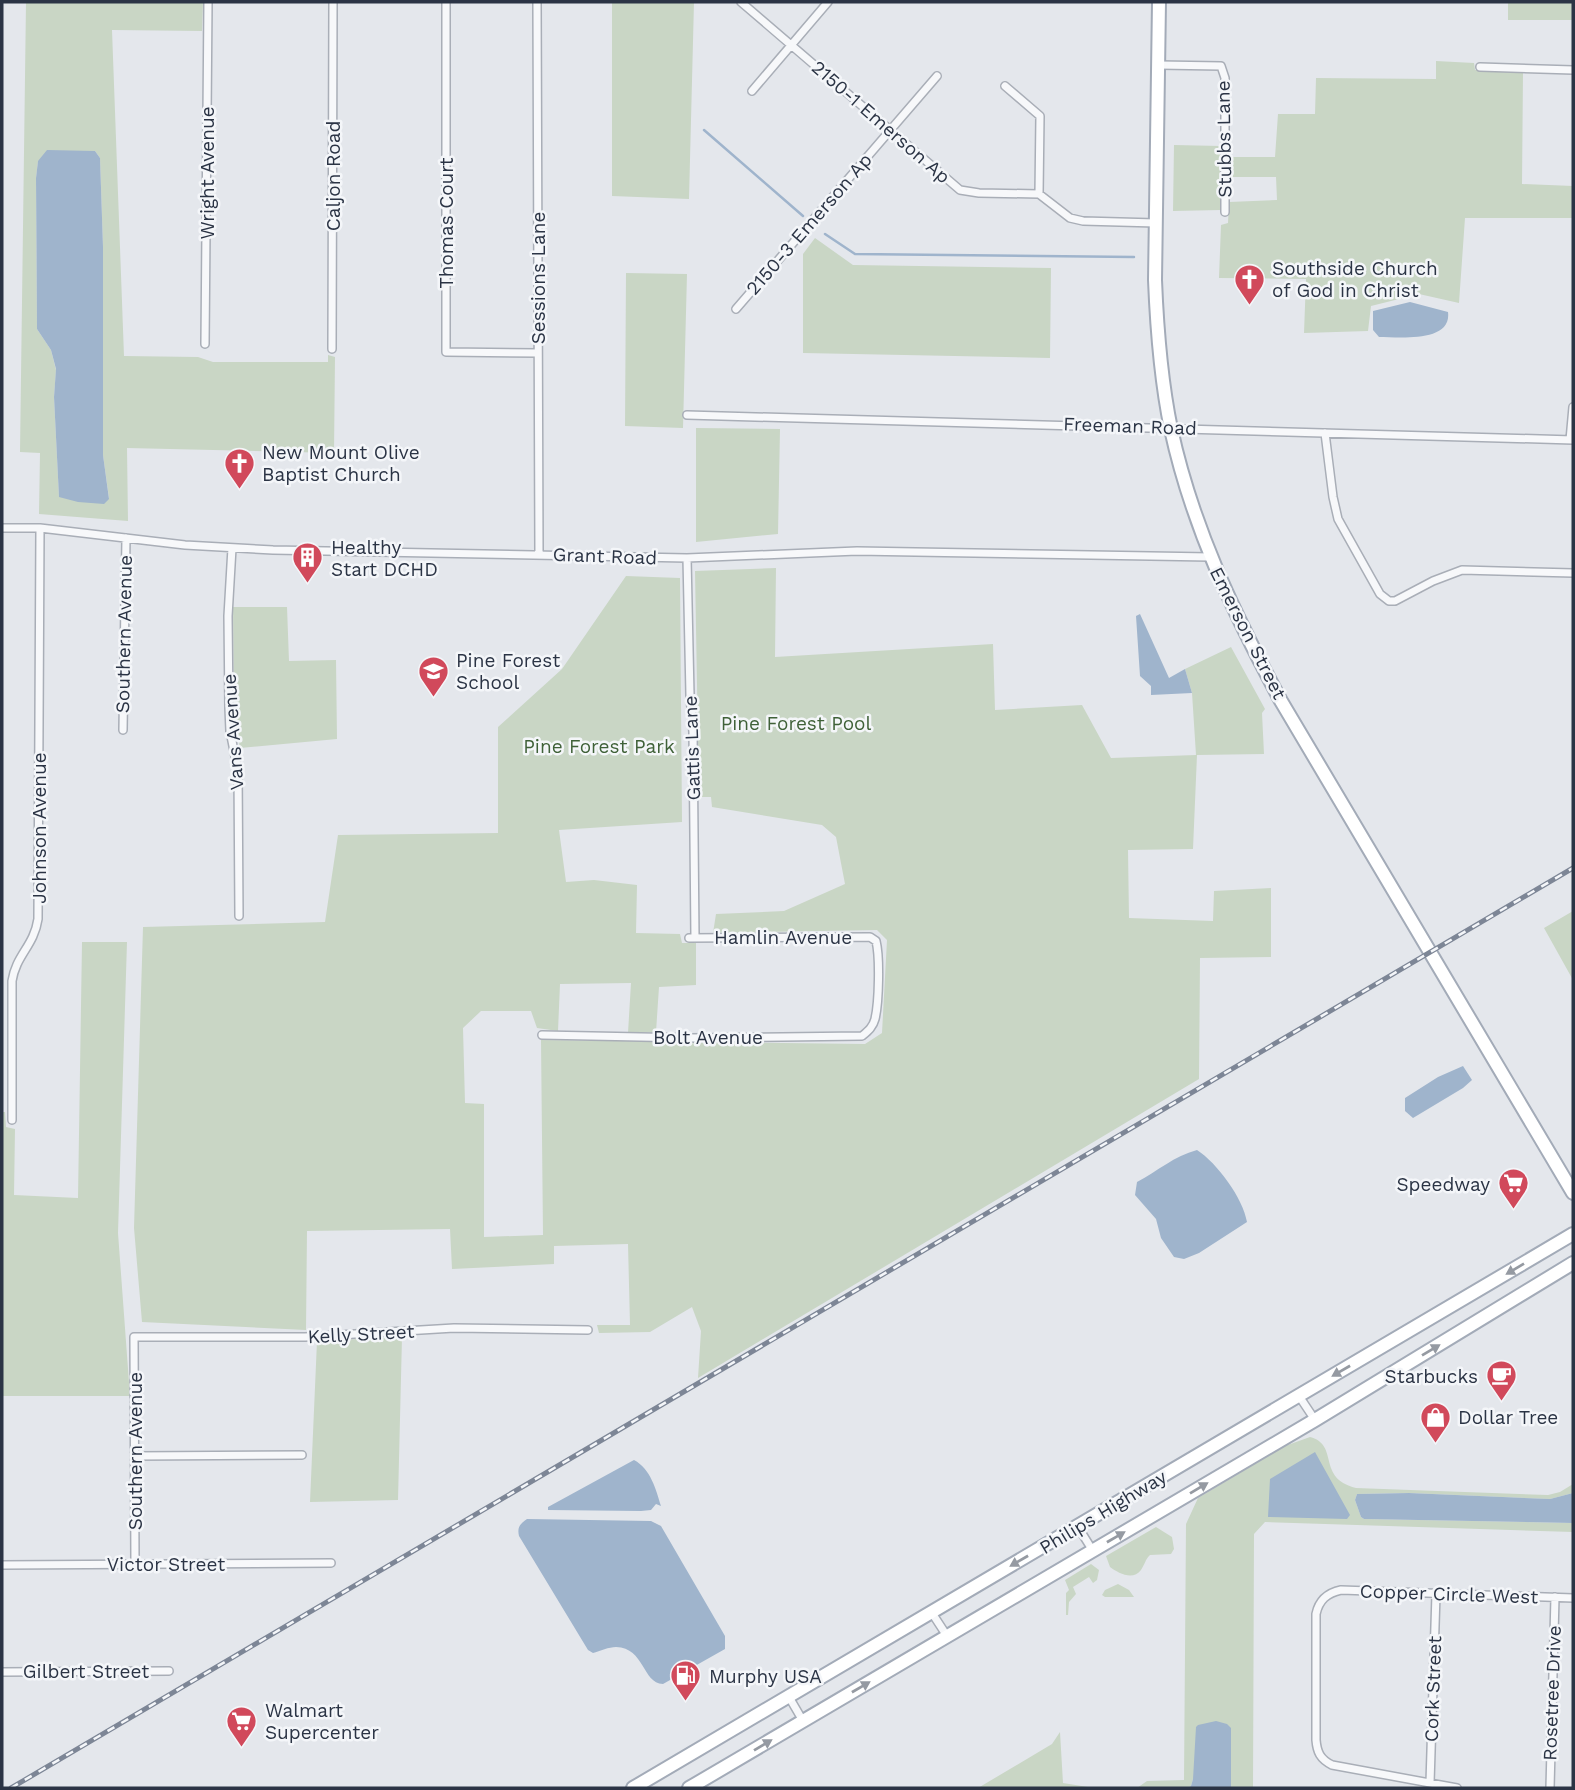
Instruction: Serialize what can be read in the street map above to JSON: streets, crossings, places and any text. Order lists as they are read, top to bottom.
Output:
{
  "streets": {
    "main road": ["Emerson Street", "Philips Highway"],
    "street": [
      "2150-1 Emerson Ap",
      "Stubbs Lane",
      "Wright Avenue",
      "Caljon Road",
      "Thomas Court",
      "2150-3 Emerson Ap",
      "Sessions Lane",
      "Freeman Road",
      "Grant Road",
      "Southern Avenue",
      "Vans Avenue",
      "Gattis Lane",
      "Johnson Avenue",
      "Hamlin Avenue",
      "Bolt Avenue",
      "Kelly Street",
      "Victor Street",
      "Copper Circle West",
      "Gilbert Street",
      "Cork Street",
      "Rosetree Drive"
    ]
  },
  "crossings": [
    ["2150-1 Emerson Ap", "2150-3 Emerson Ap"],
    ["Stubbs Lane", "Emerson Street"],
    ["Thomas Court", "Sessions Lane"],
    ["Sessions Lane", "Grant Road"],
    ["Freeman Road", "Emerson Street"],
    ["Grant Road", "Emerson Street"],
    ["Grant Road", "Southern Avenue"],
    ["Grant Road", "Vans Avenue"],
    ["Grant Road", "Gattis Lane"],
    ["Grant Road", "Johnson Avenue"],
    ["Southern Avenue", "Kelly Street"],
    ["Southern Avenue", "Victor Street"],
    ["Gattis Lane", "Hamlin Avenue"],
    ["Hamlin Avenue", "Bolt Avenue"],
    ["Copper Circle West", "Cork Street"],
    ["Copper Circle West", "Rosetree Drive"]
  ],
  "parks": ["Pine Forest Pool", "Pine Forest Park"],
  "places": {
    "church": ["Southside Church of God in Christ", "New Mount Olive Baptist Church"],
    "building": ["Healthy Start DCHD"],
    "school or university": ["Pine Forest School"],
    "supermarket": ["Speedway", "Walmart Supercenter"],
    "cafe": ["Starbucks"],
    "shop": ["Dollar Tree"],
    "fuel station": ["Murphy USA"]
  }
}
